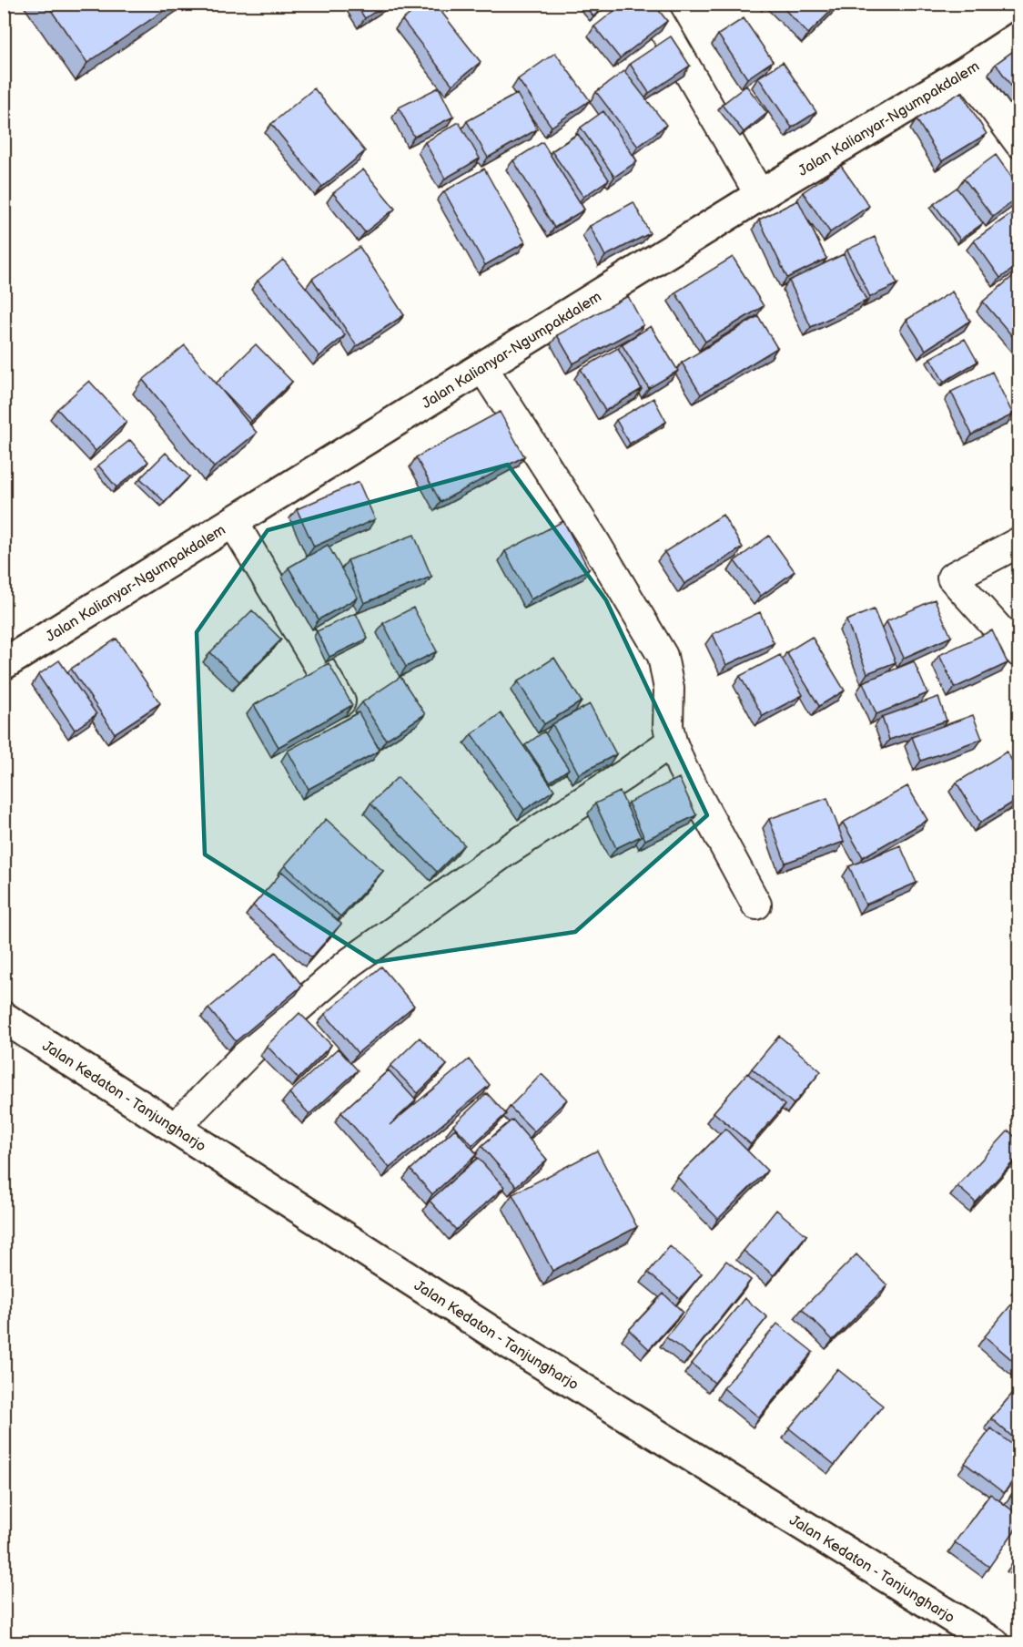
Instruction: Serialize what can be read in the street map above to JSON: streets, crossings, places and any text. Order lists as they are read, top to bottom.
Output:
{
  "streets": {
    "street": ["Jalan Kalianyar-Ngumpakdalem", "Jalan Kedaton - Tanjungharjo"]
  }
}
